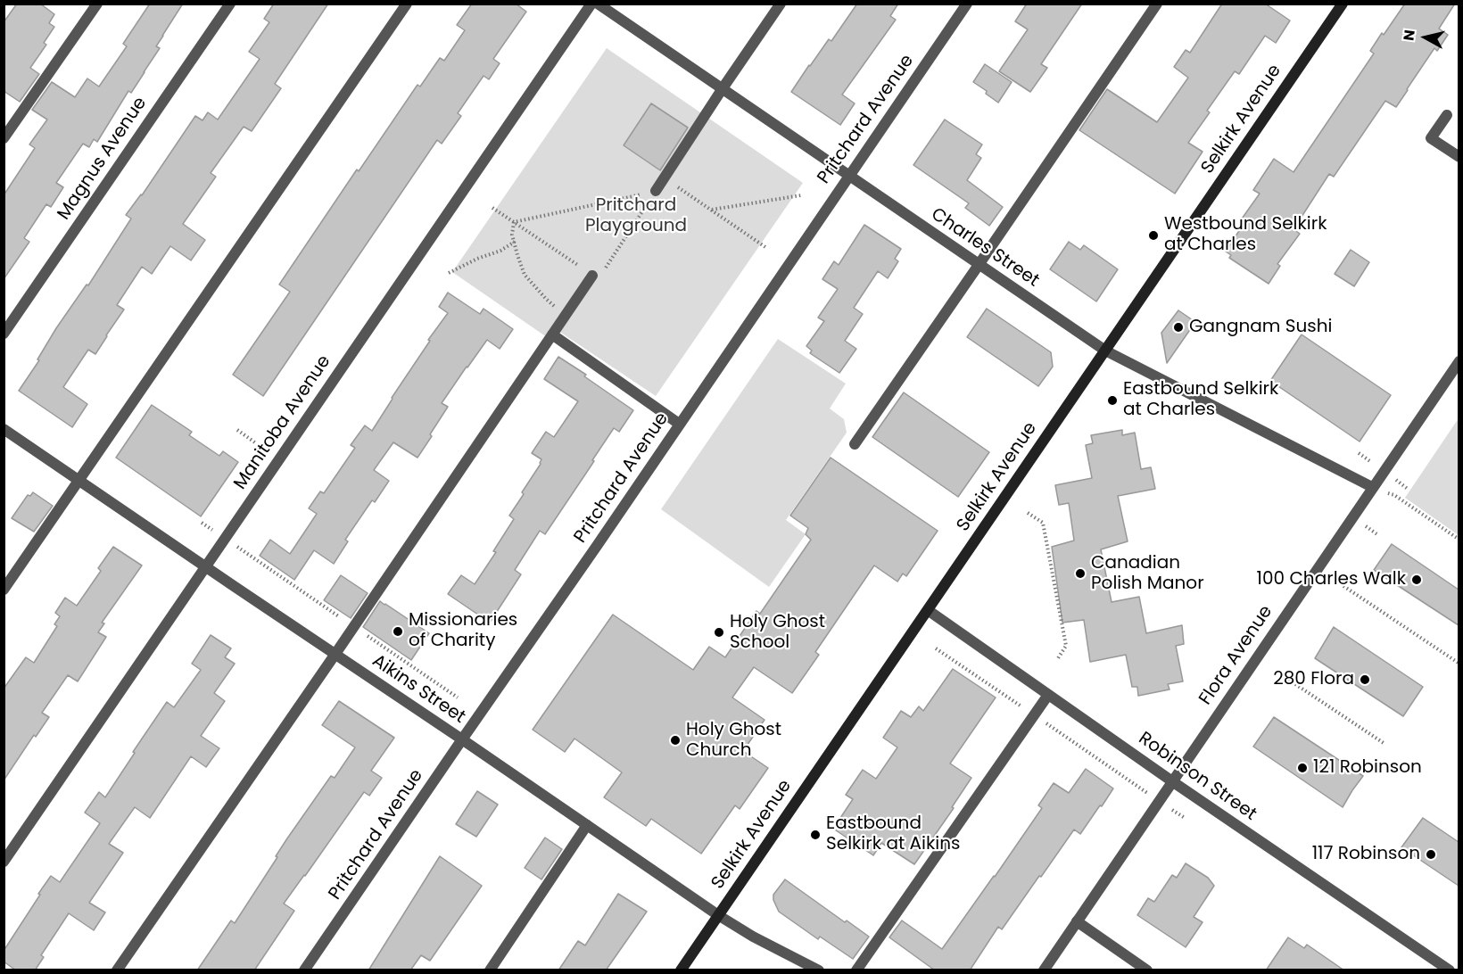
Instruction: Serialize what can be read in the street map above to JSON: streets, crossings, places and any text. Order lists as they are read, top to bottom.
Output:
{
  "streets": {
    "main road": ["Selkirk Avenue"],
    "street": [
      "Pritchard Avenue",
      "Magnus Avenue",
      "Charles Street",
      "Manitoba Avenue",
      "Flora Avenue",
      "Aikins Street",
      "Robinson Street"
    ]
  },
  "crossings": [
    ["Pritchard Avenue", "Charles Street"],
    ["Pritchard Avenue", "Aikins Street"],
    ["Selkirk Avenue", "Charles Street"],
    ["Selkirk Avenue", "Aikins Street"],
    ["Selkirk Avenue", "Robinson Street"],
    ["Charles Street", "Flora Avenue"],
    ["Manitoba Avenue", "Aikins Street"],
    ["Flora Avenue", "Robinson Street"]
  ],
  "parks": ["Pritchard Playground"],
  "places": [
    "Westbound Selkirk at Charles",
    "Gangnam Sushi",
    "Eastbound Selkirk at Charles",
    "Canadian Polish Manor",
    "100 Charles Walk",
    "Missionaries of Charity",
    "Holy Ghost School",
    "280 Flora",
    "Holy Ghost Church",
    "121 Robinson",
    "Eastbound Selkirk at Aikins",
    "117 Robinson"
  ],
  "north": "left"
}
